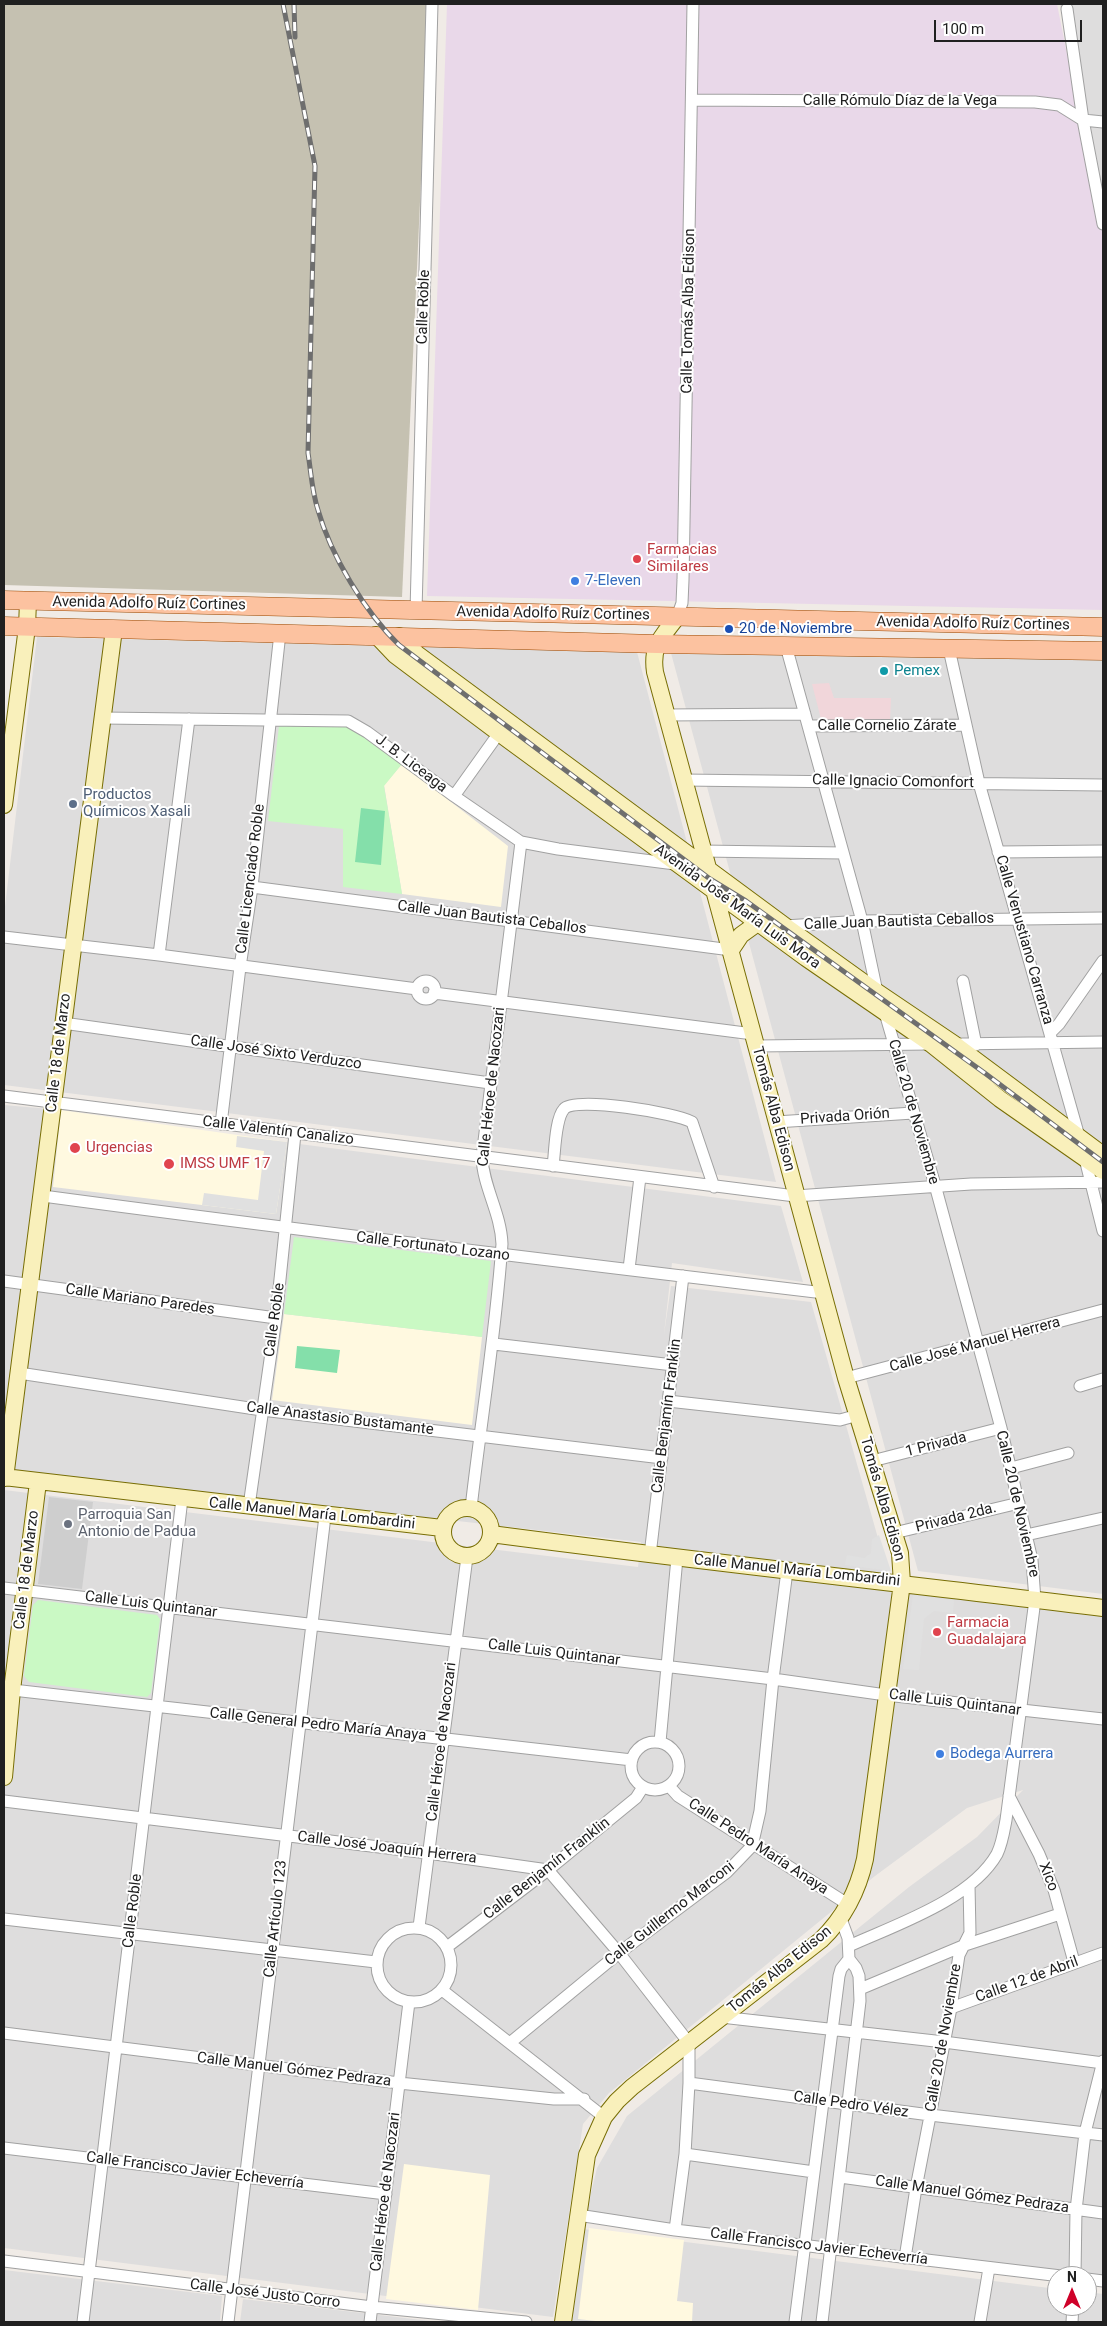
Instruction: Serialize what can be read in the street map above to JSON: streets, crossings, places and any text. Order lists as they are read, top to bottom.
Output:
{
  "streets": {
    "main road": ["Avenida Adolfo Ruíz Cortines"],
    "street": [
      "Calle Rómulo Díaz de la Vega",
      "Calle Roble",
      "Calle Tomás Alba Edison",
      "Calle Cornelio Zárate",
      "J. B. Liceaga",
      "Calle Ignacio Comonfort",
      "Calle Licenciado Roble",
      "Avenida José María Luis Mora",
      "Calle Juan Bautista Ceballos",
      "Calle Venustiano Carranza",
      "Calle 18 de Marzo",
      "Calle José Sixto Verduzco",
      "Calle Héroe de Nacozari",
      "Tomás Alba Edison",
      "Calle 20 de Noviembre",
      "Privada Orión",
      "Calle Valentín Canalizo",
      "Calle Fortunato Lozano",
      "Calle Mariano Paredes",
      "Calle José Manuel Herrera",
      "Calle Benjamín Franklin",
      "Calle Anastasio Bustamante",
      "1 Privada",
      "Calle Manuel María Lombardini",
      "Privada 2da.",
      "Calle Luis Quintanar",
      "Calle General Pedro María Anaya",
      "Calle Pedro María Anaya",
      "Calle José Joaquín Herrera",
      "Xico",
      "Calle Guillermo Marconi",
      "Calle Artículo 123",
      "Calle 12 de Abril",
      "Calle Manuel Gómez Pedraza",
      "Calle Pedro Vélez",
      "Calle Francisco Javier Echeverría",
      "Calle José Justo Corro"
    ]
  },
  "crossings": [
    ["Calle Rómulo Díaz de la Vega", "Calle Tomás Alba Edison"],
    ["Calle Roble", "Avenida Adolfo Ruíz Cortines"],
    ["Calle Roble", "Calle Valentín Canalizo"],
    ["Calle Roble", "Calle Fortunato Lozano"],
    ["Calle Roble", "Calle Mariano Paredes"],
    ["Calle Roble", "Calle Anastasio Bustamante"],
    ["Calle Roble", "Calle Manuel María Lombardini"],
    ["Calle Roble", "Calle Luis Quintanar"],
    ["Calle Roble", "Calle General Pedro María Anaya"],
    ["Calle Roble", "Calle José Joaquín Herrera"],
    ["Calle Roble", "Calle Manuel Gómez Pedraza"],
    ["Calle Roble", "Calle Francisco Javier Echeverría"],
    ["Calle Roble", "Calle José Justo Corro"],
    ["Calle Tomás Alba Edison", "Avenida Adolfo Ruíz Cortines"],
    ["Avenida Adolfo Ruíz Cortines", "Calle Licenciado Roble"],
    ["Avenida Adolfo Ruíz Cortines", "Avenida José María Luis Mora"],
    ["Avenida Adolfo Ruíz Cortines", "Calle Venustiano Carranza"],
    ["Avenida Adolfo Ruíz Cortines", "Calle 18 de Marzo"],
    ["Avenida Adolfo Ruíz Cortines", "Tomás Alba Edison"],
    ["Calle Cornelio Zárate", "Calle Venustiano Carranza"],
    ["Calle Cornelio Zárate", "Tomás Alba Edison"],
    ["J. B. Liceaga", "Calle Licenciado Roble"],
    ["J. B. Liceaga", "Avenida José María Luis Mora"],
    ["J. B. Liceaga", "Calle 18 de Marzo"],
    ["J. B. Liceaga", "Calle Héroe de Nacozari"],
    ["J. B. Liceaga", "Tomás Alba Edison"],
    ["Calle Ignacio Comonfort", "Calle Venustiano Carranza"],
    ["Calle Ignacio Comonfort", "Tomás Alba Edison"],
    ["Calle Licenciado Roble", "Calle Juan Bautista Ceballos"],
    ["Calle Licenciado Roble", "Calle José Sixto Verduzco"],
    ["Calle Licenciado Roble", "Calle Valentín Canalizo"],
    ["Avenida José María Luis Mora", "Calle Juan Bautista Ceballos"],
    ["Avenida José María Luis Mora", "Calle Venustiano Carranza"],
    ["Avenida José María Luis Mora", "Tomás Alba Edison"],
    ["Avenida José María Luis Mora", "Calle 20 de Noviembre"],
    ["Calle Juan Bautista Ceballos", "Calle Venustiano Carranza"],
    ["Calle Juan Bautista Ceballos", "Calle Héroe de Nacozari"],
    ["Calle Juan Bautista Ceballos", "Tomás Alba Edison"],
    ["Calle Venustiano Carranza", "Calle Valentín Canalizo"],
    ["Calle 18 de Marzo", "Calle José Sixto Verduzco"],
    ["Calle 18 de Marzo", "Calle Valentín Canalizo"],
    ["Calle 18 de Marzo", "Calle Fortunato Lozano"],
    ["Calle 18 de Marzo", "Calle Mariano Paredes"],
    ["Calle 18 de Marzo", "Calle Anastasio Bustamante"],
    ["Calle 18 de Marzo", "Calle Manuel María Lombardini"],
    ["Calle 18 de Marzo", "Calle Luis Quintanar"],
    ["Calle 18 de Marzo", "Calle General Pedro María Anaya"],
    ["Calle José Sixto Verduzco", "Calle Héroe de Nacozari"],
    ["Calle Héroe de Nacozari", "Calle Valentín Canalizo"],
    ["Calle Héroe de Nacozari", "Calle Fortunato Lozano"],
    ["Calle Héroe de Nacozari", "Calle Benjamín Franklin"],
    ["Calle Héroe de Nacozari", "Calle Anastasio Bustamante"],
    ["Calle Héroe de Nacozari", "Calle Manuel María Lombardini"],
    ["Calle Héroe de Nacozari", "Calle Luis Quintanar"],
    ["Calle Héroe de Nacozari", "Calle General Pedro María Anaya"],
    ["Calle Héroe de Nacozari", "Calle José Joaquín Herrera"],
    ["Calle Héroe de Nacozari", "Calle Manuel Gómez Pedraza"],
    ["Calle Héroe de Nacozari", "Calle Francisco Javier Echeverría"],
    ["Calle Héroe de Nacozari", "Calle José Justo Corro"],
    ["Tomás Alba Edison", "Privada Orión"],
    ["Tomás Alba Edison", "Calle Valentín Canalizo"],
    ["Tomás Alba Edison", "Calle Fortunato Lozano"],
    ["Tomás Alba Edison", "Calle José Manuel Herrera"],
    ["Tomás Alba Edison", "1 Privada"],
    ["Tomás Alba Edison", "Calle Manuel María Lombardini"],
    ["Tomás Alba Edison", "Privada 2da."],
    ["Tomás Alba Edison", "Calle Luis Quintanar"],
    ["Tomás Alba Edison", "Calle Pedro María Anaya"],
    ["Tomás Alba Edison", "Calle Francisco Javier Echeverría"],
    ["Calle 20 de Noviembre", "Privada Orión"],
    ["Calle 20 de Noviembre", "Calle Valentín Canalizo"],
    ["Calle 20 de Noviembre", "Calle José Manuel Herrera"],
    ["Calle 20 de Noviembre", "1 Privada"],
    ["Calle 20 de Noviembre", "Calle Manuel María Lombardini"],
    ["Calle 20 de Noviembre", "Privada 2da."],
    ["Calle 20 de Noviembre", "Calle Luis Quintanar"],
    ["Calle 20 de Noviembre", "Xico"],
    ["Calle 20 de Noviembre", "Calle 12 de Abril"],
    ["Calle 20 de Noviembre", "Calle Manuel Gómez Pedraza"],
    ["Calle 20 de Noviembre", "Calle Pedro Vélez"],
    ["Calle 20 de Noviembre", "Calle Francisco Javier Echeverría"],
    ["Calle Fortunato Lozano", "Calle Benjamín Franklin"],
    ["Calle Benjamín Franklin", "Calle Anastasio Bustamante"],
    ["Calle Benjamín Franklin", "Calle Manuel María Lombardini"],
    ["Calle Benjamín Franklin", "Calle General Pedro María Anaya"],
    ["Calle Benjamín Franklin", "Calle Pedro María Anaya"],
    ["Calle Benjamín Franklin", "Calle José Joaquín Herrera"],
    ["Calle Manuel María Lombardini", "Calle Artículo 123"],
    ["Calle Luis Quintanar", "Calle Artículo 123"],
    ["Calle General Pedro María Anaya", "Calle Pedro María Anaya"],
    ["Calle General Pedro María Anaya", "Calle Artículo 123"],
    ["Calle Pedro María Anaya", "Calle Guillermo Marconi"],
    ["Calle José Joaquín Herrera", "Calle Artículo 123"],
    ["Xico", "Calle 12 de Abril"],
    ["Calle Artículo 123", "Calle Manuel Gómez Pedraza"],
    ["Calle Artículo 123", "Calle Francisco Javier Echeverría"],
    ["Calle Artículo 123", "Calle José Justo Corro"]
  ],
  "places": [
    "Farmacias Similares",
    "7-Eleven",
    "20 de Noviembre",
    "Pemex",
    "Productos Químicos Xasali",
    "Urgencias",
    "IMSS UMF 17",
    "Parroquia San Antonio de Padua",
    "Farmacia Guadalajara",
    "Bodega Aurrera"
  ],
  "scale_bar": "100 m",
  "north": "top"
}
